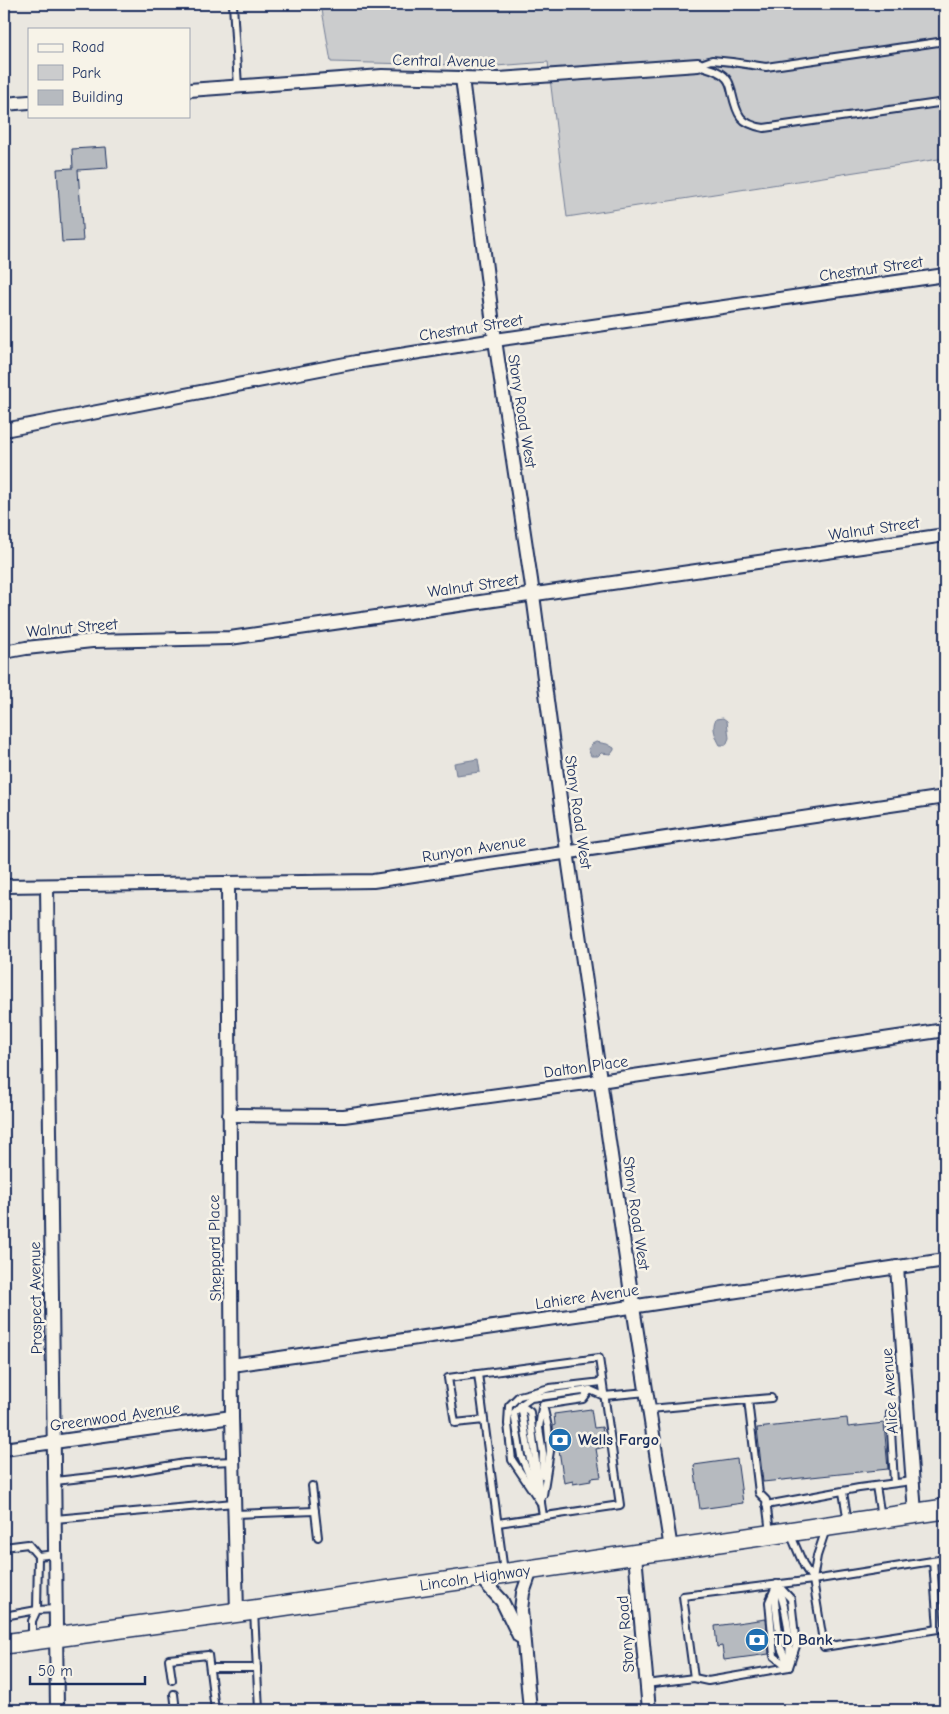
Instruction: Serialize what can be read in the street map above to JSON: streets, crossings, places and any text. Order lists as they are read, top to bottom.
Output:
{
  "streets": {
    "main road": ["Lincoln Highway"],
    "street": [
      "Central Avenue",
      "Chestnut Street",
      "Stony Road West",
      "Walnut Street",
      "Runyon Avenue",
      "Dalton Place",
      "Sheppard Place",
      "Lahiere Avenue",
      "Prospect Avenue",
      "Alice Avenue",
      "Greenwood Avenue",
      "Stony Road"
    ]
  },
  "crossings": [
    ["Central Avenue", "Stony Road West"],
    ["Chestnut Street", "Stony Road West"],
    ["Stony Road West", "Walnut Street"],
    ["Stony Road West", "Runyon Avenue"],
    ["Stony Road West", "Dalton Place"],
    ["Stony Road West", "Lahiere Avenue"],
    ["Stony Road West", "Lincoln Highway"],
    ["Runyon Avenue", "Sheppard Place"],
    ["Runyon Avenue", "Prospect Avenue"],
    ["Dalton Place", "Sheppard Place"],
    ["Sheppard Place", "Lahiere Avenue"],
    ["Sheppard Place", "Greenwood Avenue"],
    ["Sheppard Place", "Lincoln Highway"],
    ["Lahiere Avenue", "Alice Avenue"],
    ["Prospect Avenue", "Greenwood Avenue"],
    ["Prospect Avenue", "Lincoln Highway"],
    ["Alice Avenue", "Lincoln Highway"],
    ["Lincoln Highway", "Stony Road"]
  ],
  "places": {
    "bank": ["Wells Fargo", "TD Bank"]
  },
  "legend": ["Road", "Park", "Building"],
  "scale_bar": "50 m"
}
